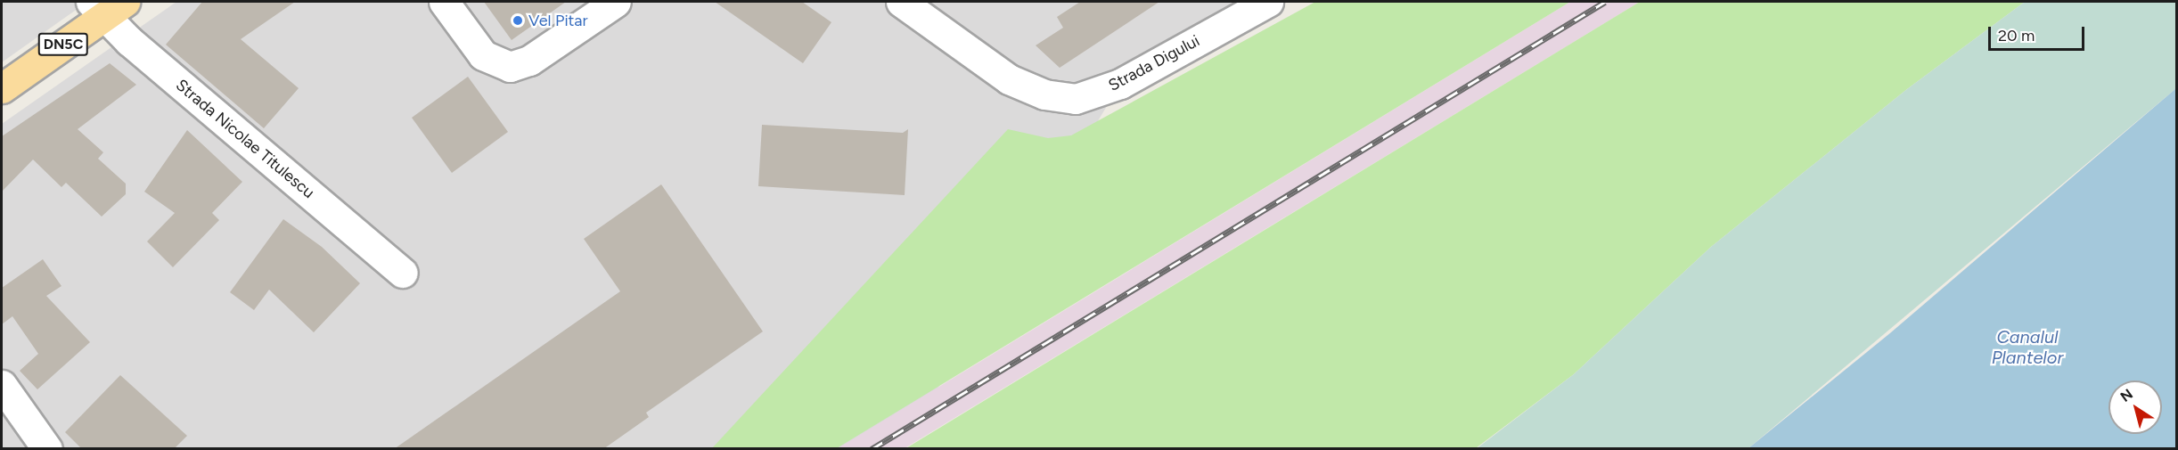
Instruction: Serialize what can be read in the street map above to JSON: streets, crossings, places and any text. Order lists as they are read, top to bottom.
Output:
{
  "streets": {
    "main road": ["DN5C"],
    "street": ["Strada Digului", "Strada Nicolae Titulescu"]
  },
  "crossings": [
    ["DN5C", "Strada Nicolae Titulescu"]
  ],
  "water": ["Canalul Plantelor"],
  "places": ["Vel Pitar"],
  "scale_bar": "20 m",
  "north": "top left"
}
